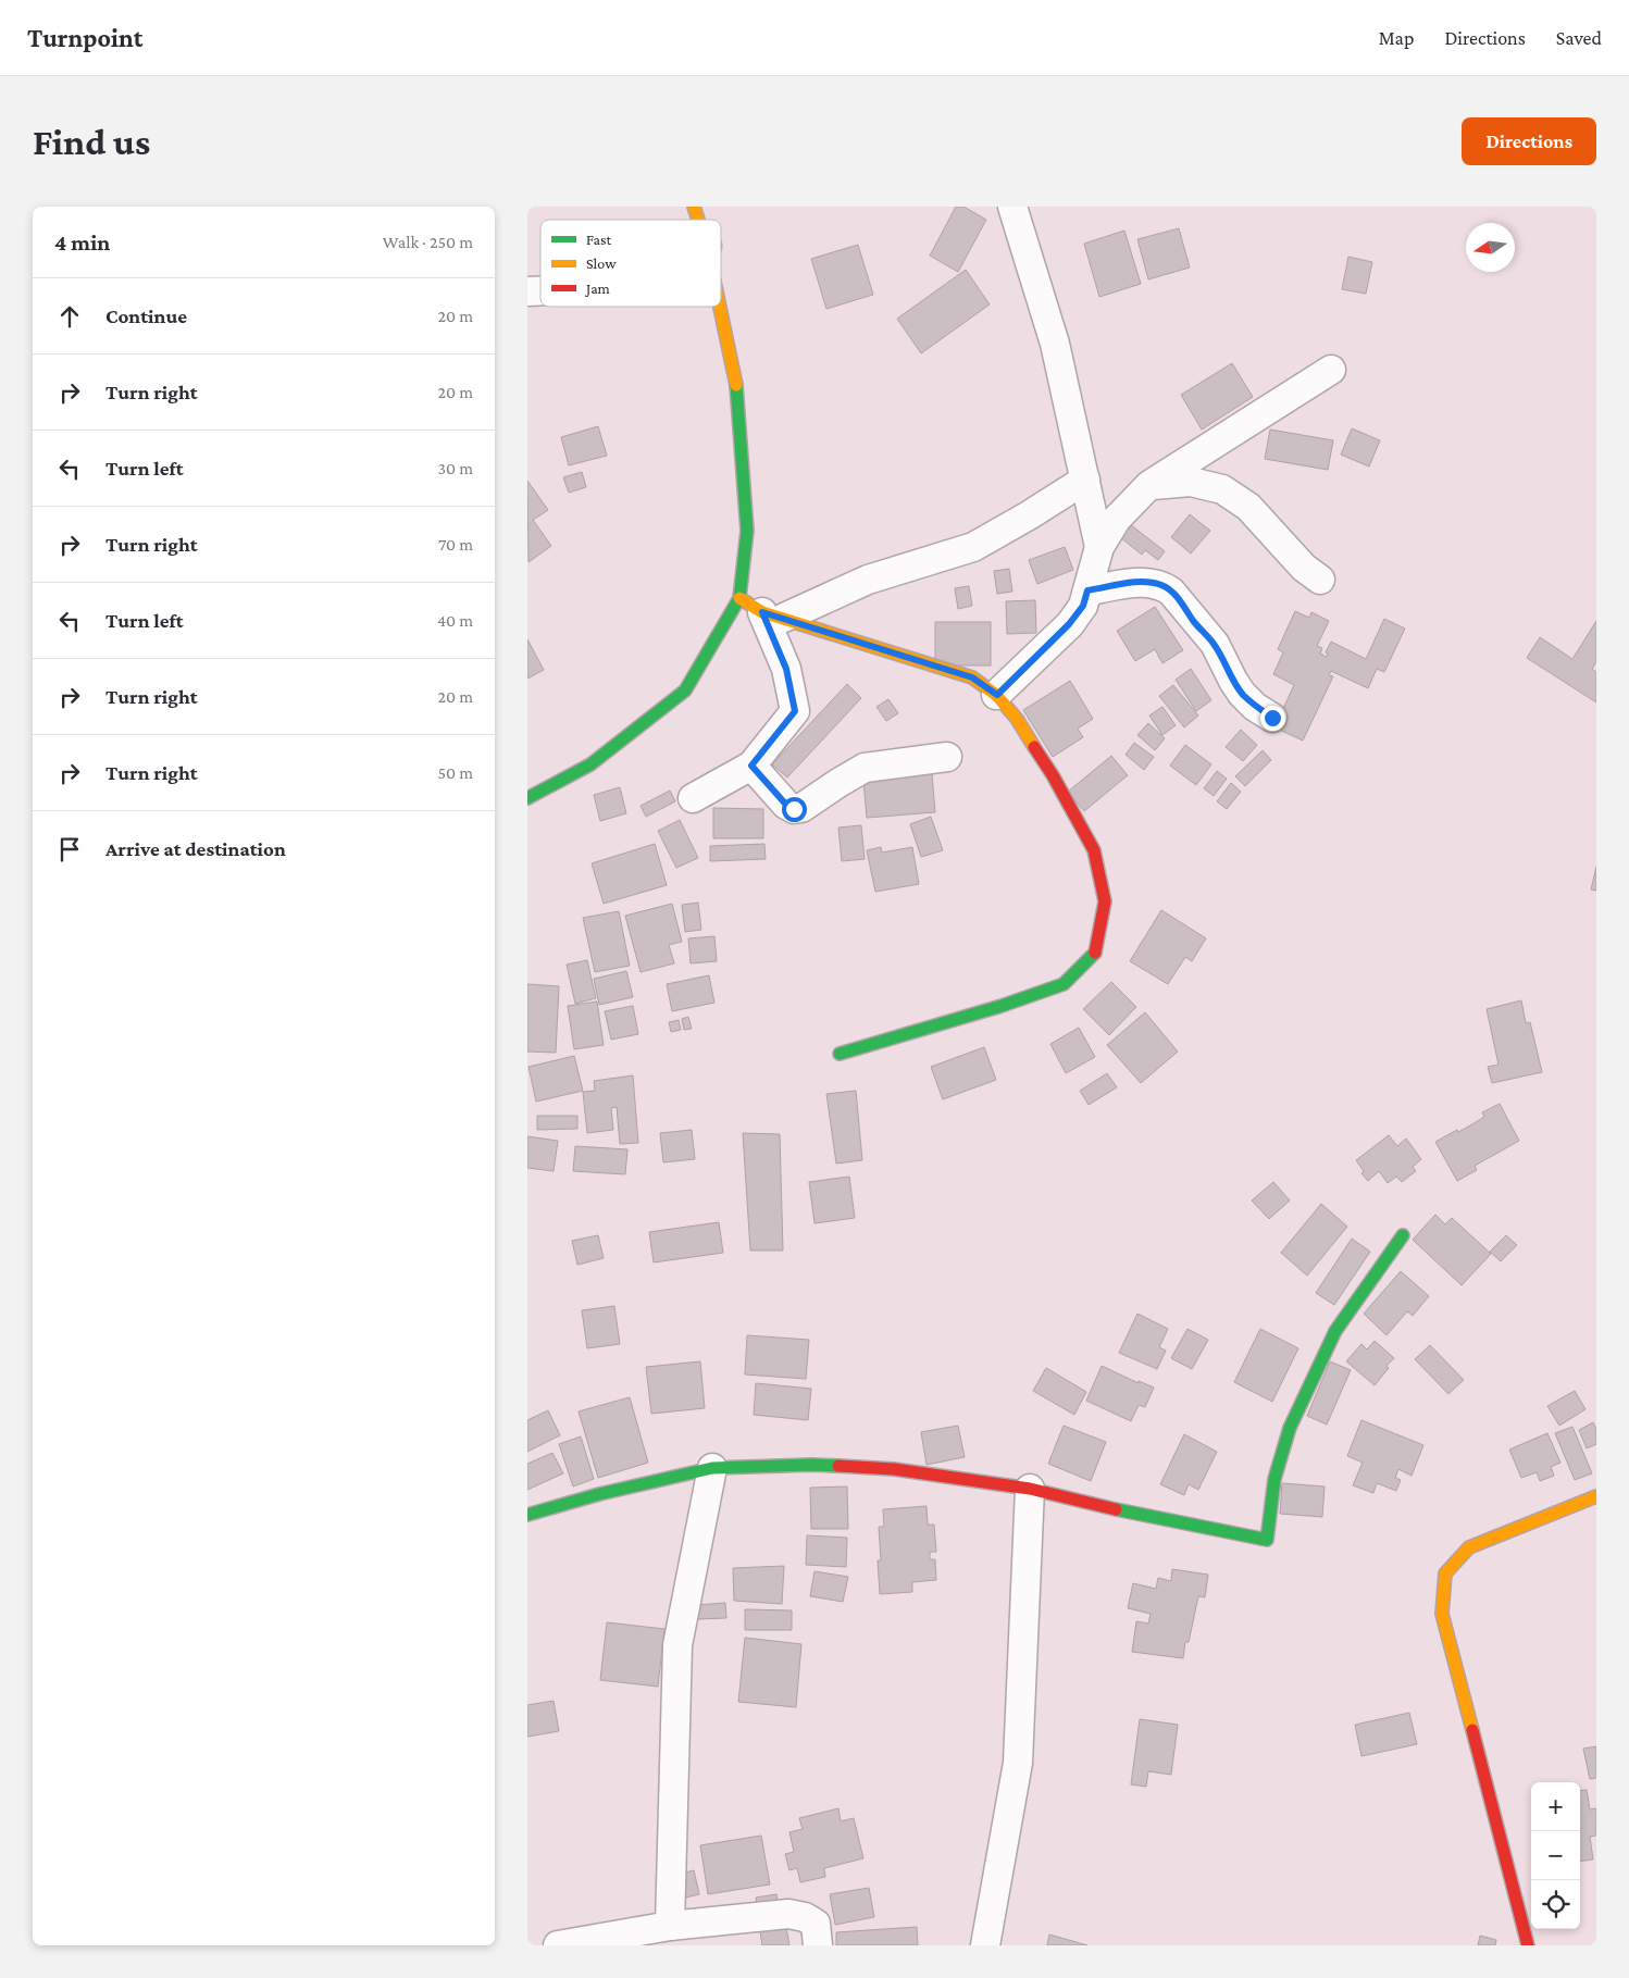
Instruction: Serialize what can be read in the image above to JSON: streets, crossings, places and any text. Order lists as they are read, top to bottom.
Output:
{
  "legend": ["Fast", "Slow", "Jam"],
  "north": "left",
  "page": {
    "header": "Turnpoint",
    "nav": ["Map", "Directions", "Saved"],
    "buttons": "Directions",
    "title": "Find us",
    "heading": ["4 min", "Walk · 250 m"],
    "list": [
      ["Continue", "20 m"],
      ["Turn right", "20 m"],
      ["Turn left", "30 m"],
      ["Turn right", "70 m"],
      ["Turn left", "40 m"],
      ["Turn right", "20 m"],
      ["Turn right", "50 m"],
      "Arrive at destination"
    ],
    "map_buttons": ["+", "−"]
  }
}
